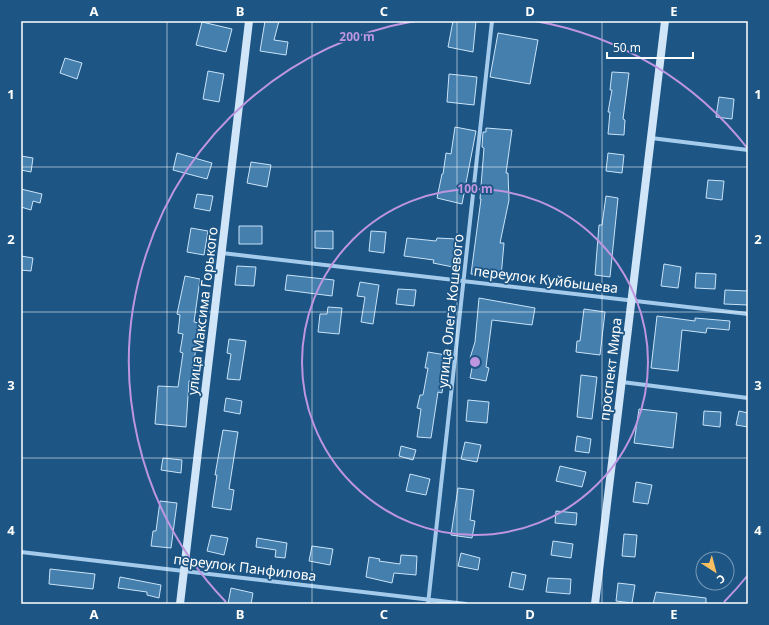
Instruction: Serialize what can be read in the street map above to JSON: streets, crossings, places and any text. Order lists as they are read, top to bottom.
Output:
{
  "streets": {
    "main road": ["улица Максима Горького", "проспект Мира"],
    "street": ["переулок Куйбышева", "улица Олега Кошевого", "переулок Панфилова"]
  },
  "crossings": [
    ["переулок Куйбышева", "улица Максима Горького"],
    ["переулок Куйбышева", "улица Олега Кошевого"],
    ["переулок Куйбышева", "проспект Мира"],
    ["улица Максима Горького", "переулок Панфилова"],
    ["улица Олега Кошевого", "переулок Панфилова"]
  ],
  "scale_bar": "50 m",
  "north": "bottom right",
  "grid": {
    "columns": [
      "A",
      "B",
      "C",
      "D",
      "E"
    ],
    "rows": [
      "1",
      "2",
      "3",
      "4"
    ]
  },
  "rings": ["200 m", "100 m"]
}
